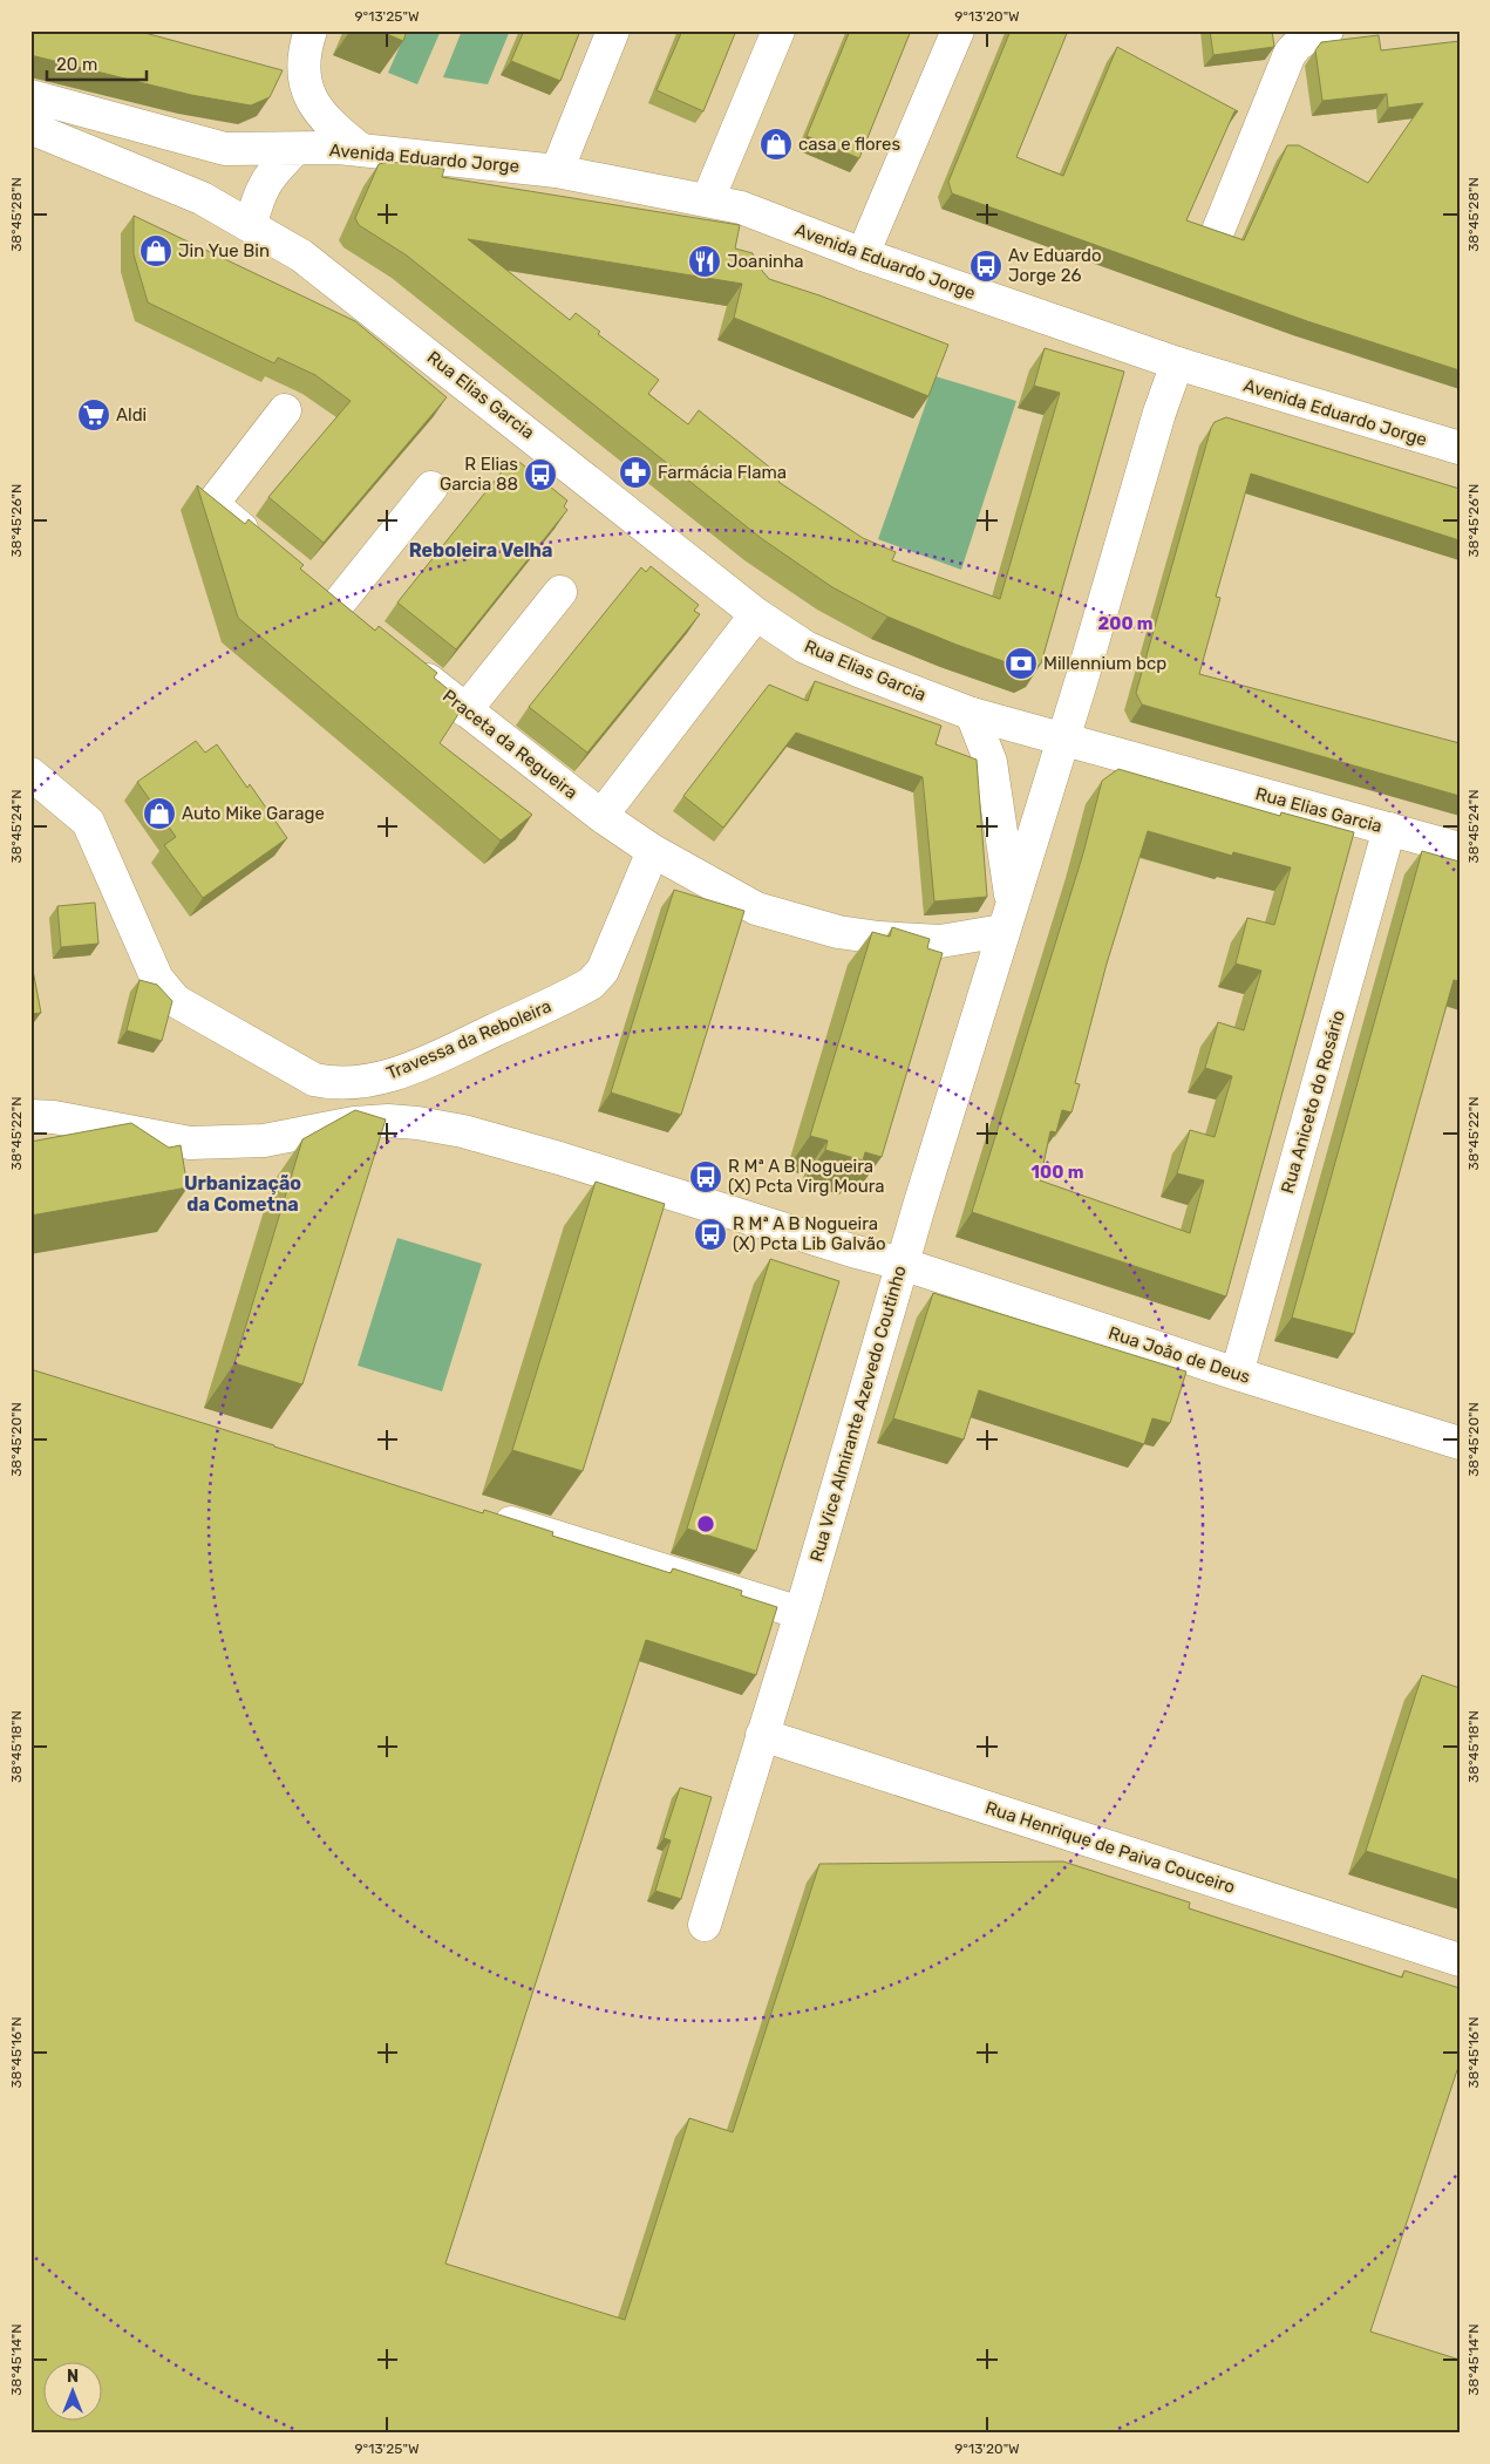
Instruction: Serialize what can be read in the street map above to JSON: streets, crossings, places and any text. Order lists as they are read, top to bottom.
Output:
{
  "streets": {
    "street": [
      "Avenida Eduardo Jorge",
      "Rua Elias Garcia",
      "Praceta da Regueira",
      "Travessa da Reboleira",
      "Rua Aniceto do Rosário",
      "Rua João de Deus",
      "Rua Vice Almirante Azevedo Coutinho",
      "Rua Henrique de Paiva Couceiro"
    ]
  },
  "crossings": [
    ["Avenida Eduardo Jorge", "Rua Vice Almirante Azevedo Coutinho"],
    ["Rua Elias Garcia", "Rua Aniceto do Rosário"],
    ["Rua Elias Garcia", "Rua Vice Almirante Azevedo Coutinho"],
    ["Praceta da Regueira", "Travessa da Reboleira"],
    ["Praceta da Regueira", "Rua Vice Almirante Azevedo Coutinho"],
    ["Rua Aniceto do Rosário", "Rua João de Deus"],
    ["Rua João de Deus", "Rua Vice Almirante Azevedo Coutinho"],
    ["Rua Vice Almirante Azevedo Coutinho", "Rua Henrique de Paiva Couceiro"]
  ],
  "districts": ["Reboleira Velha", "Urbanização da Cometna"],
  "places": {
    "shop": ["casa e flores", "Jin Yue Bin", "Auto Mike Garage"],
    "restaurant": ["Joaninha"],
    "bus stop": [
      "Av Eduardo Jorge 26",
      "R Elias Garcia 88",
      "R Mª A B Nogueira (X) Pcta Virg Moura",
      "R Mª A B Nogueira (X) Pcta Lib Galvão"
    ],
    "supermarket": ["Aldi"],
    "pharmacy": ["Farmácia Flama"],
    "bank": ["Millennium bcp"]
  },
  "scale_bar": "20 m",
  "north": "top",
  "coordinates": [
    "9°13'25\"W",
    "9°13'20\"W",
    "38°45'28\"N",
    "38°45'26\"N",
    "38°45'24\"N",
    "38°45'22\"N",
    "38°45'20\"N",
    "38°45'18\"N",
    "38°45'16\"N",
    "38°45'14\"N"
  ],
  "rings": ["200 m", "100 m"]
}
